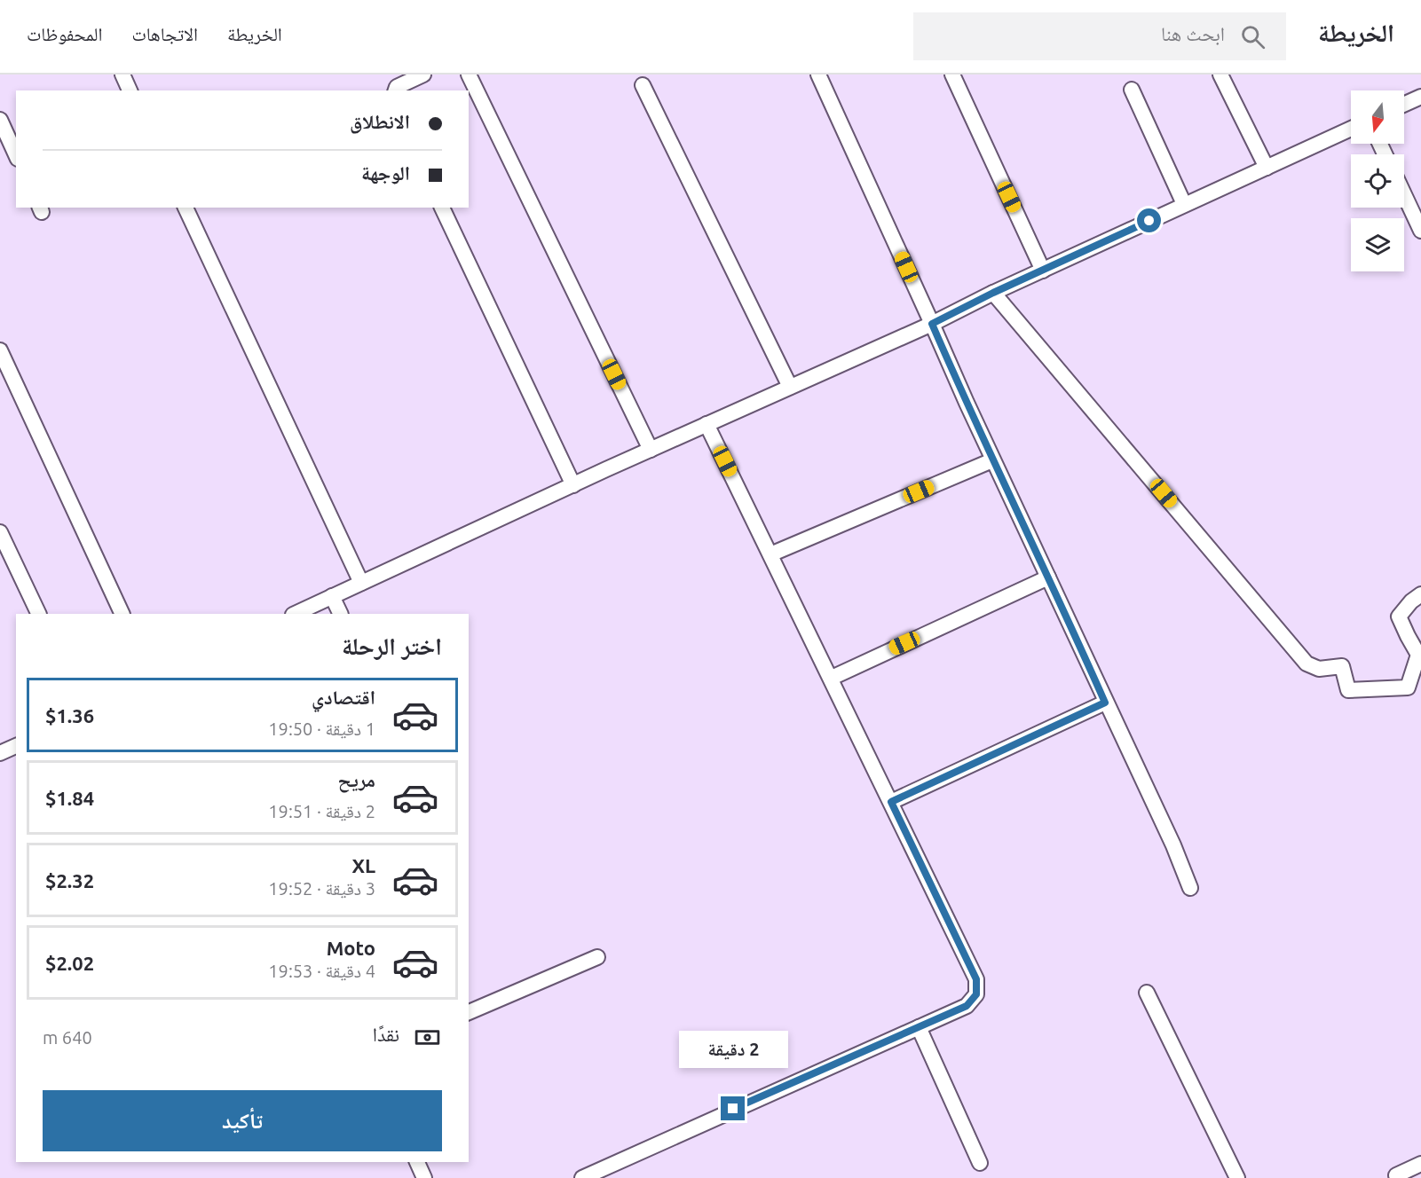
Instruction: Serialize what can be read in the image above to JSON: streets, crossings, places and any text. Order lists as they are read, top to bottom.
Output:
{
  "north": "bottom",
  "page": {
    "header": "الخريطة",
    "search": "ابحث هنا",
    "nav": ["الخريطة", "الاتجاهات", "المحفوظات"],
    "banner": ["الانطلاق", "الوجهة"],
    "heading": "اختر الرحلة",
    "list": [
      {
        "name": "اقتصادي",
        "note": "1 دقيقة · 19:50",
        "value": "$1.36"
      },
      {
        "name": "مريح",
        "note": "2 دقيقة · 19:51",
        "value": "$1.84"
      },
      {
        "name": "XL",
        "note": "3 دقيقة · 19:52",
        "value": "$2.32"
      },
      {
        "name": "Moto",
        "note": "4 دقيقة · 19:53",
        "value": "$2.02"
      }
    ],
    "pay": ["نقدًا", "640 m"],
    "bubble": "2 دقيقة",
    "buttons": "تأكيد"
  }
}
